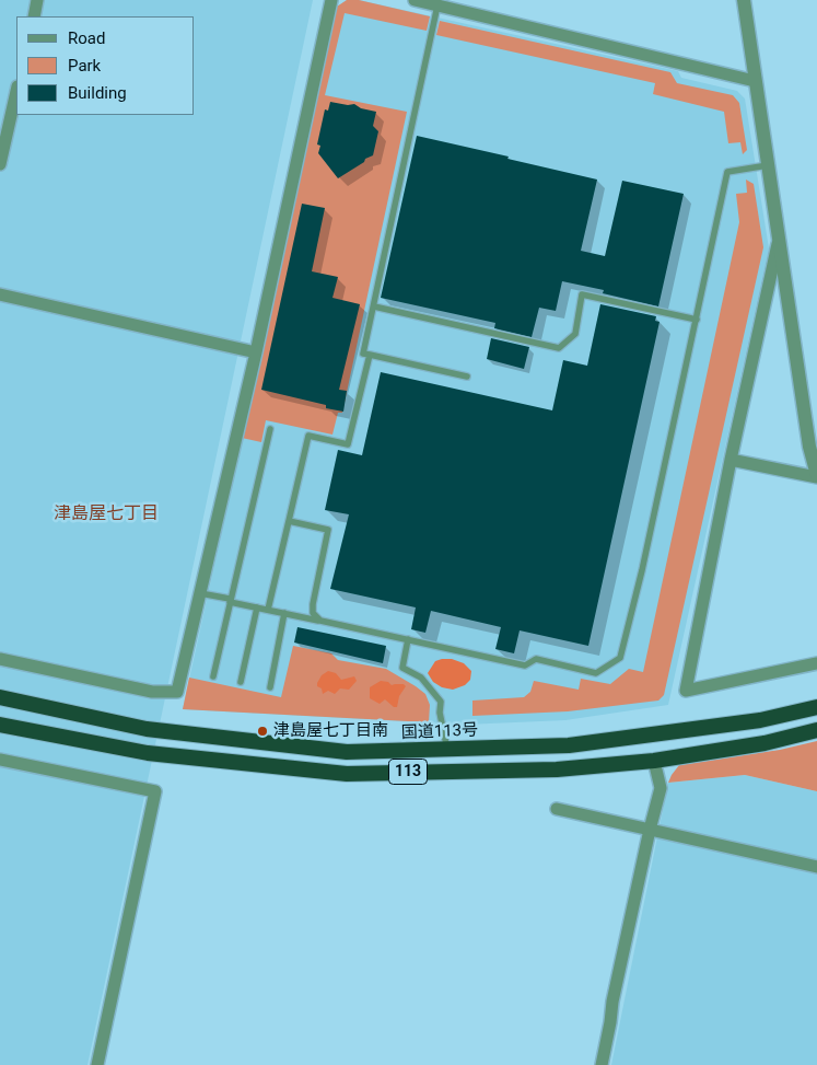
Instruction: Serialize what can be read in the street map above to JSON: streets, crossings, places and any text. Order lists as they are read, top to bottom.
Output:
{
  "streets": {
    "highway": ["国道113号", "113"]
  },
  "districts": ["津島屋七丁目"],
  "places": ["津島屋七丁目南"],
  "legend": ["Road", "Park", "Building"]
}
